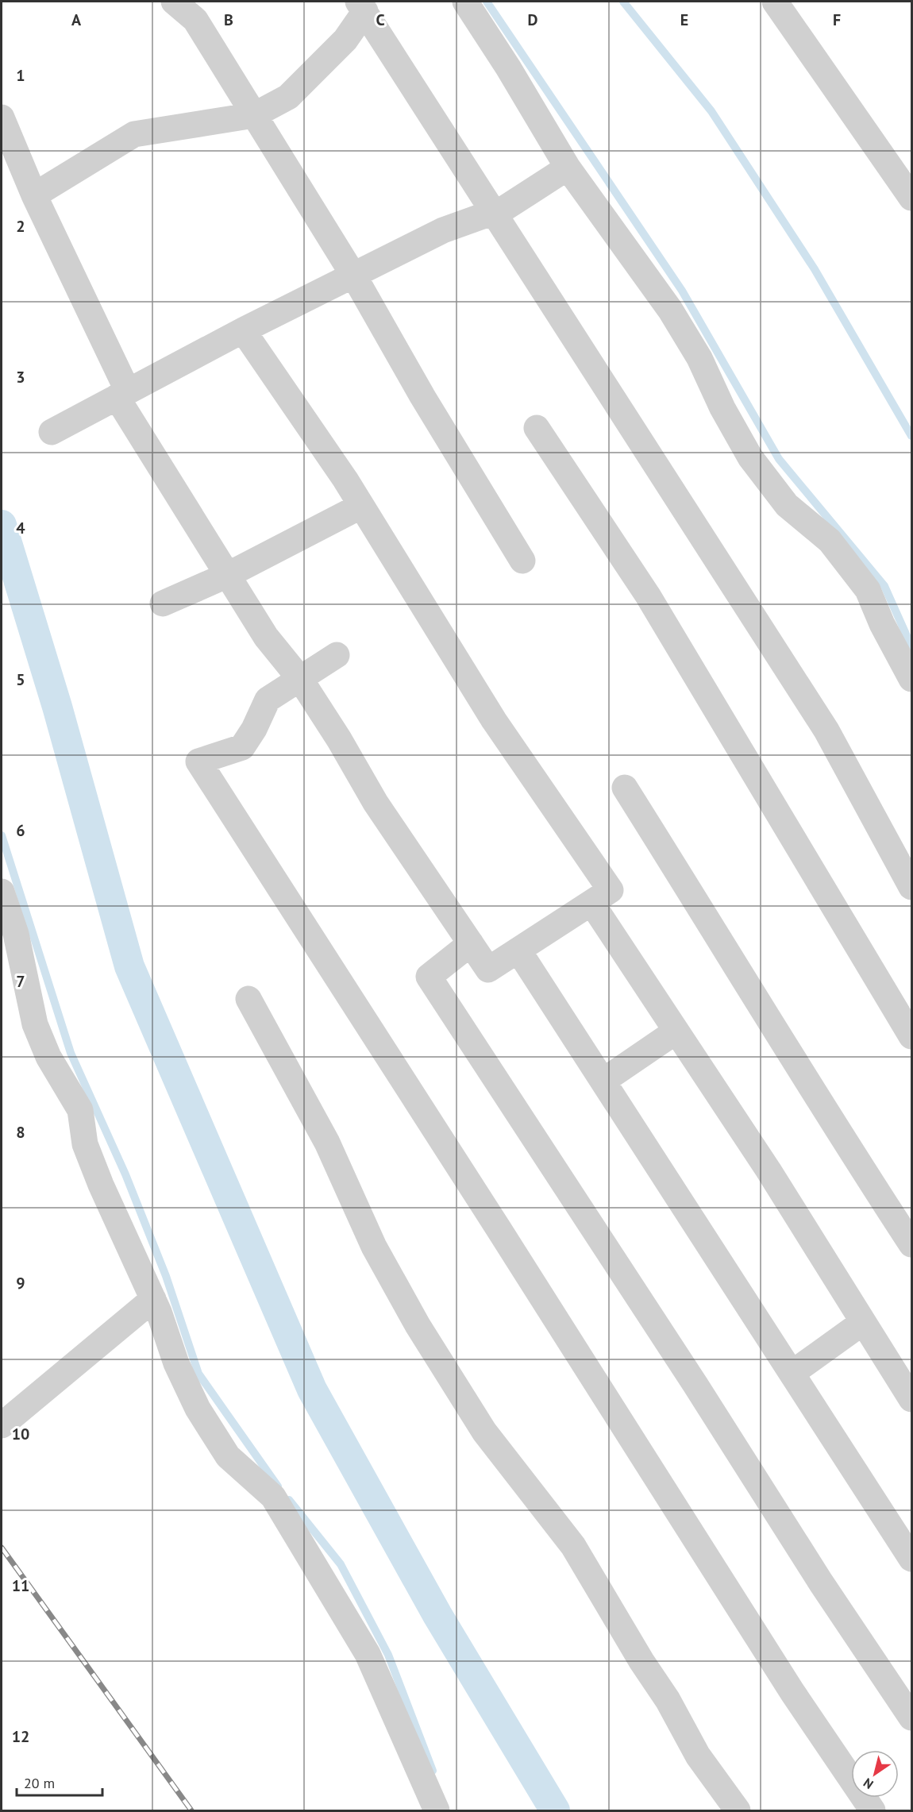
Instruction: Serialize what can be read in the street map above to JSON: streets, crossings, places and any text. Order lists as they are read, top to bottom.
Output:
{
  "scale_bar": "20 m",
  "north": "bottom left",
  "grid": {
    "columns": [
      "A",
      "B",
      "C",
      "D",
      "E",
      "F"
    ],
    "rows": [
      "1",
      "2",
      "3",
      "4",
      "5",
      "6",
      "7",
      "8",
      "9",
      "10",
      "11",
      "12"
    ]
  }
}
